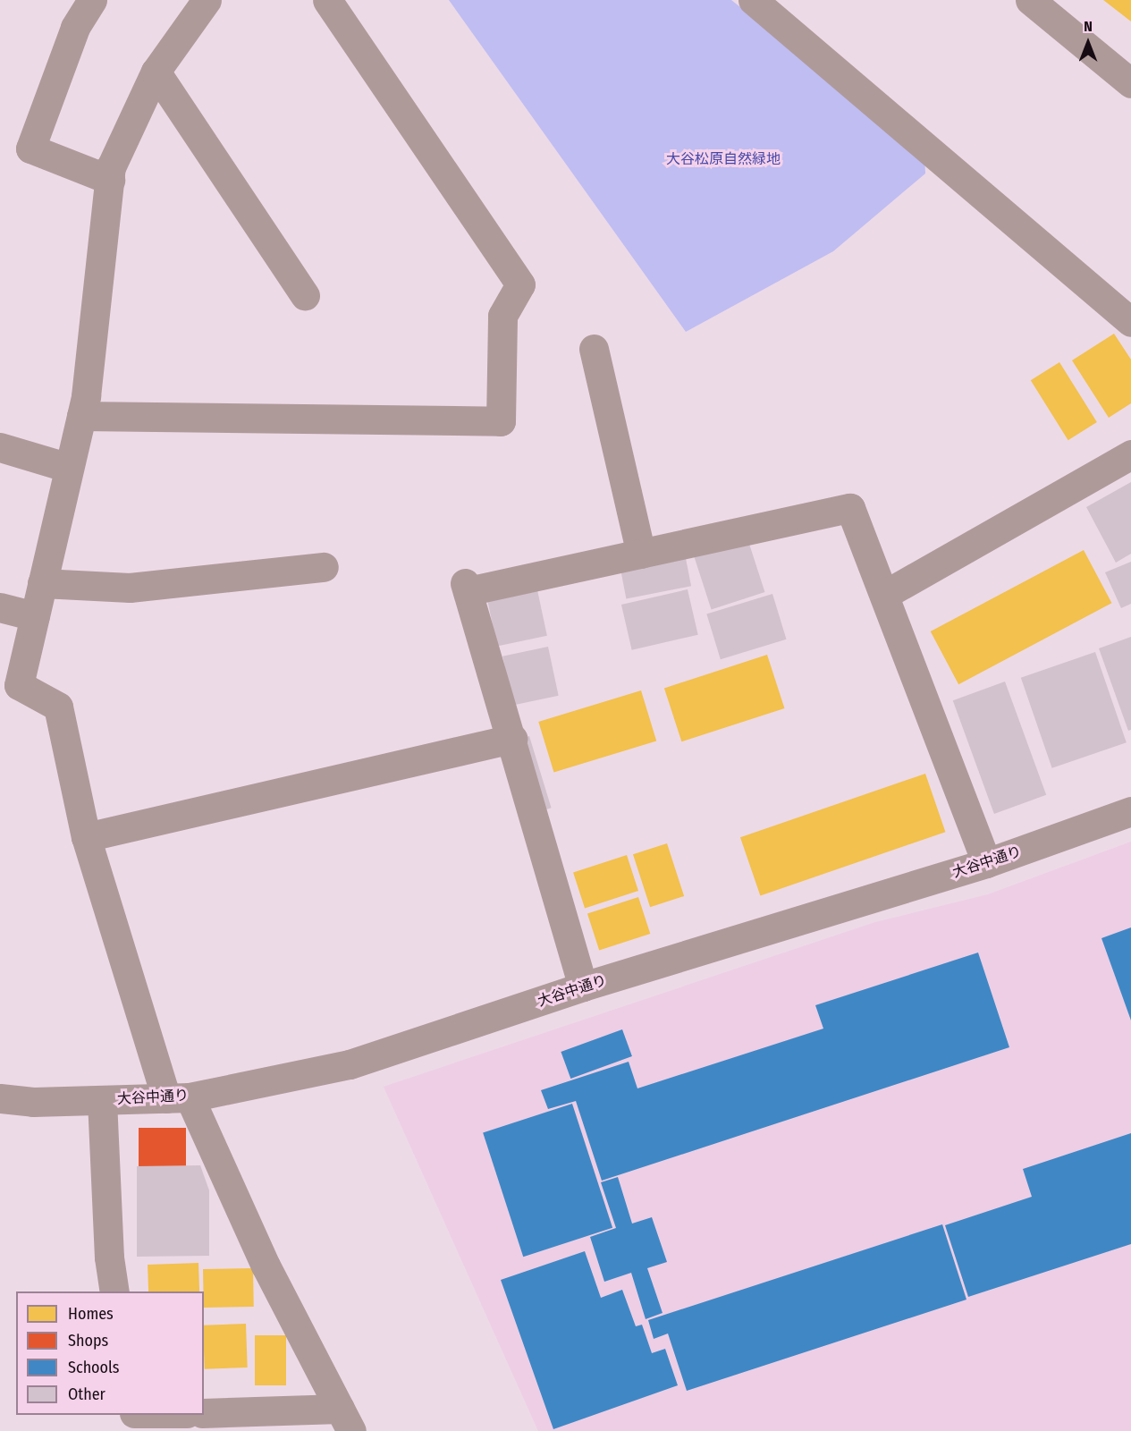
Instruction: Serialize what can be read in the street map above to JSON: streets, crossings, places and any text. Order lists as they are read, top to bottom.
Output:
{
  "streets": {
    "street": ["大谷中通り"]
  },
  "parks": ["大谷松原自然緑地"],
  "legend": [
    "Homes",
    "Shops",
    "Schools",
    "Other"
  ],
  "north": "top"
}
